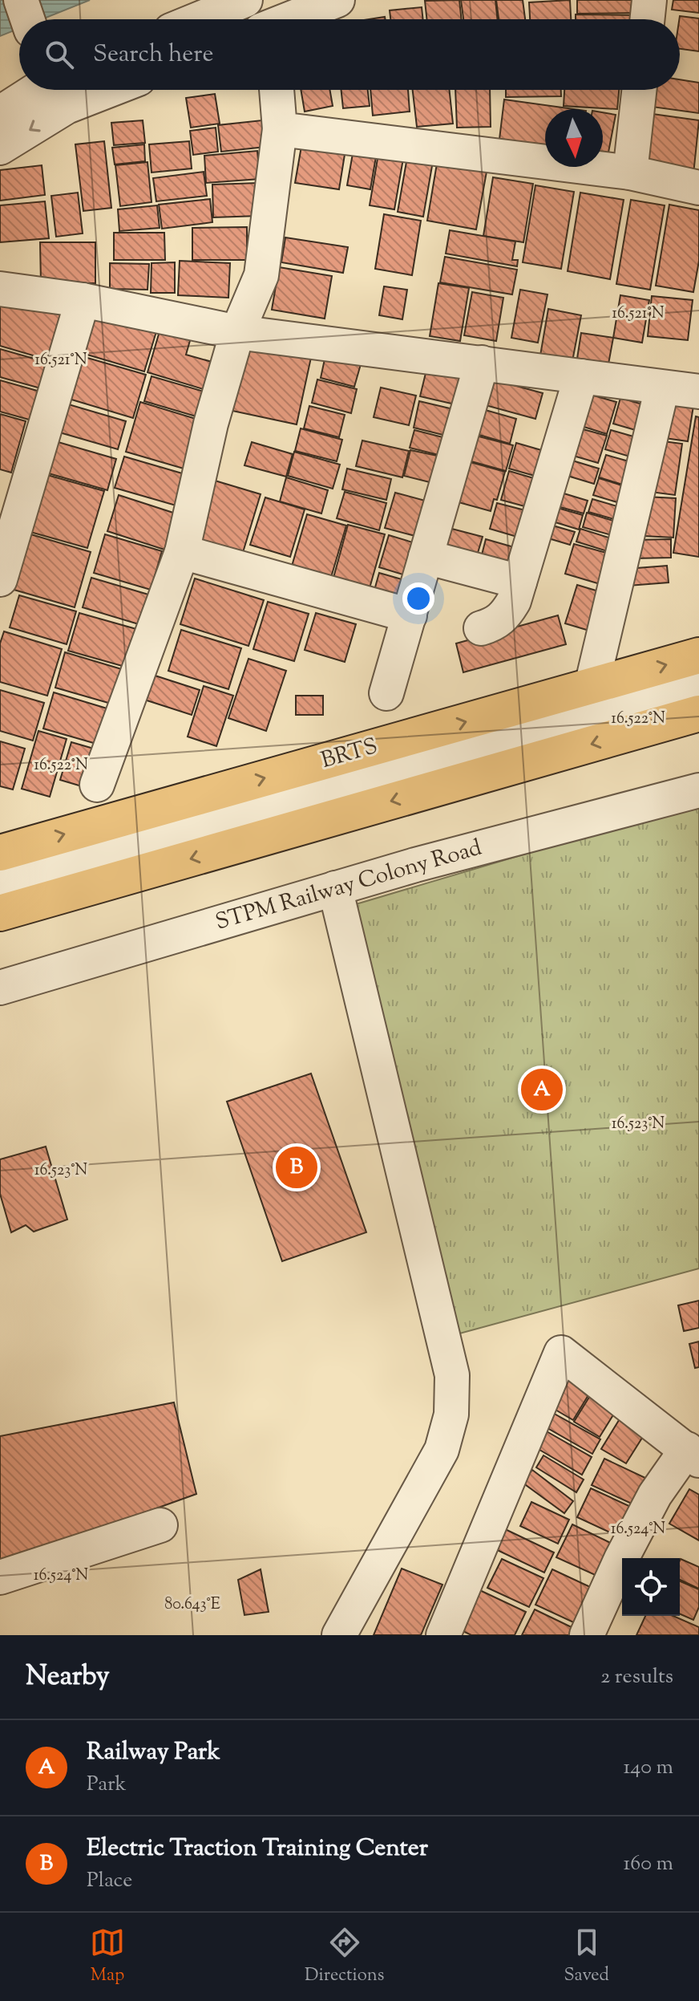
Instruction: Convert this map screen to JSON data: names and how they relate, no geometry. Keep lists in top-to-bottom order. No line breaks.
{"streets":{"main road":["BRTS"],"street":["STPM Railway Colony Road"]},"north":"bottom","page":{"search":"Search here","pins":["A","B"],"heading":["Nearby","2 results"],"list":[{"mark":"A","name":"Railway Park","note":"Park","value":"140 m"},{"mark":"B","name":"Electric Traction Training Center","note":"Place","value":"160 m"}],"nav":["Map","Directions","Saved"]},"coordinates":["16.521°N","16.522°N","16.523°N","16.524°N","80.643°E"]}
